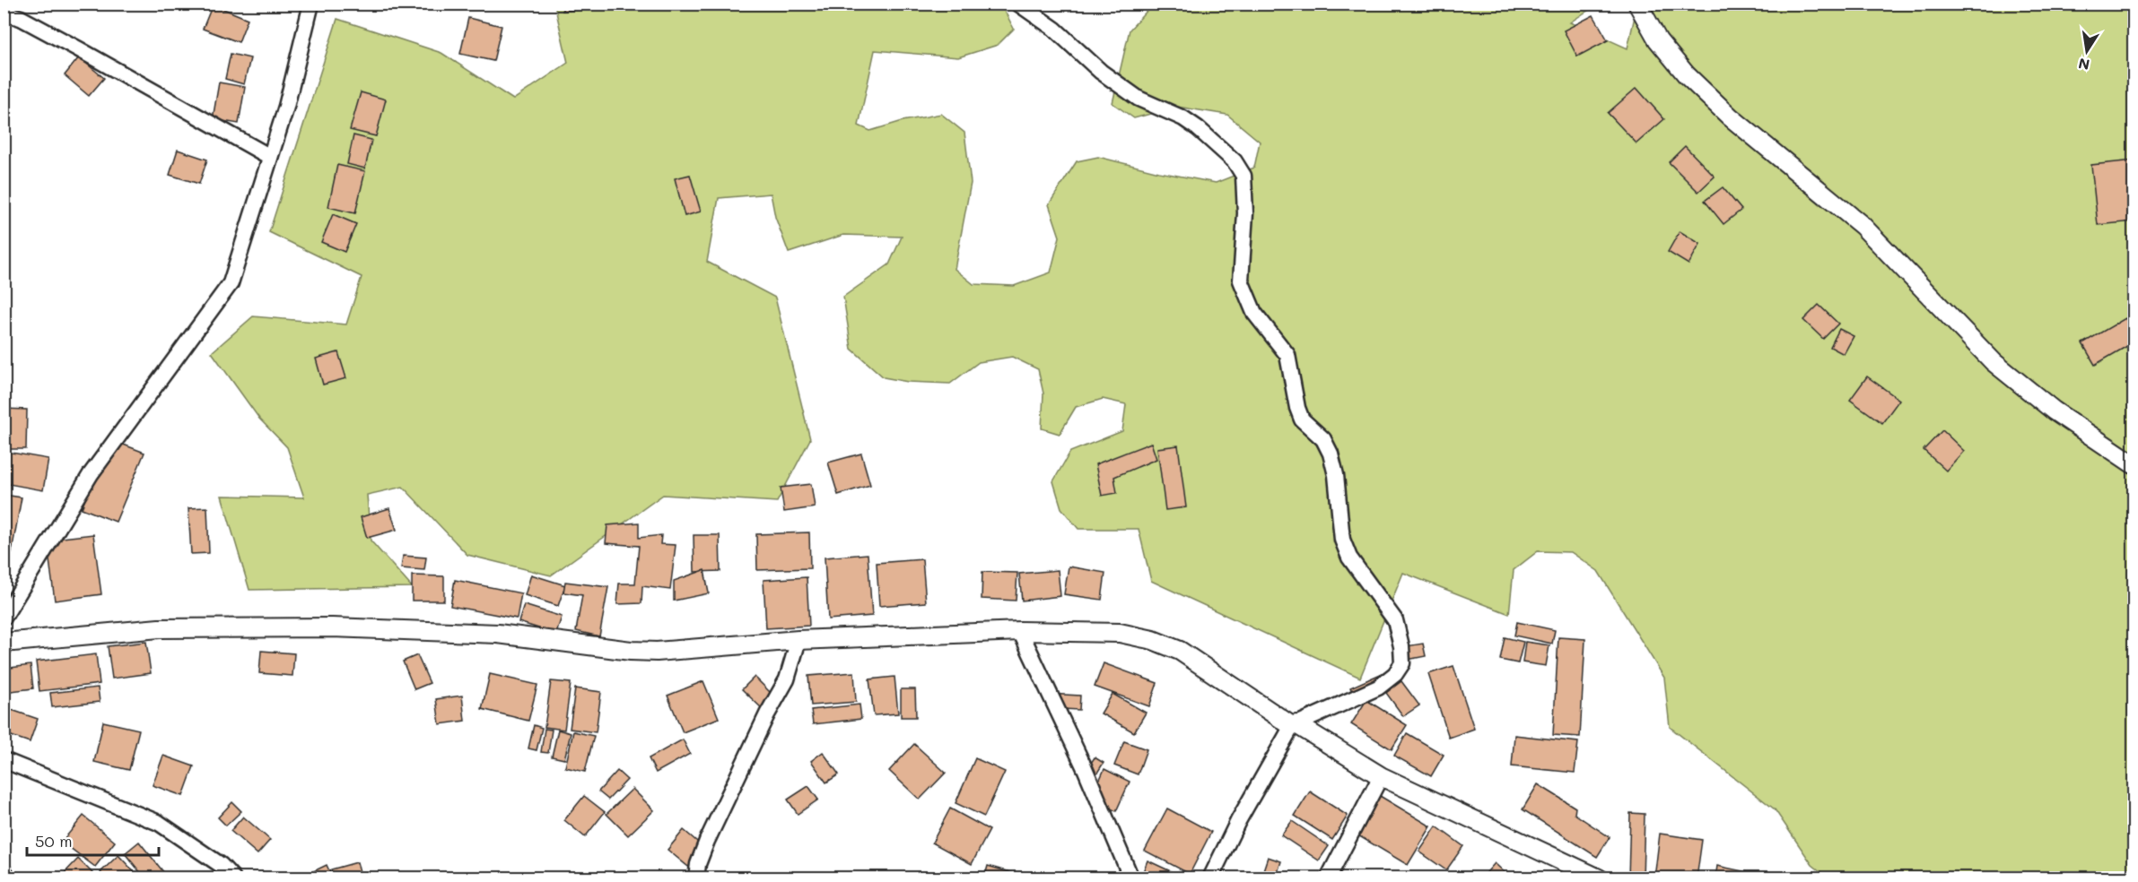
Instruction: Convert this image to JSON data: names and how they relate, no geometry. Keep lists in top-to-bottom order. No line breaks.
{"scale_bar":"50 m","north":"bottom"}
